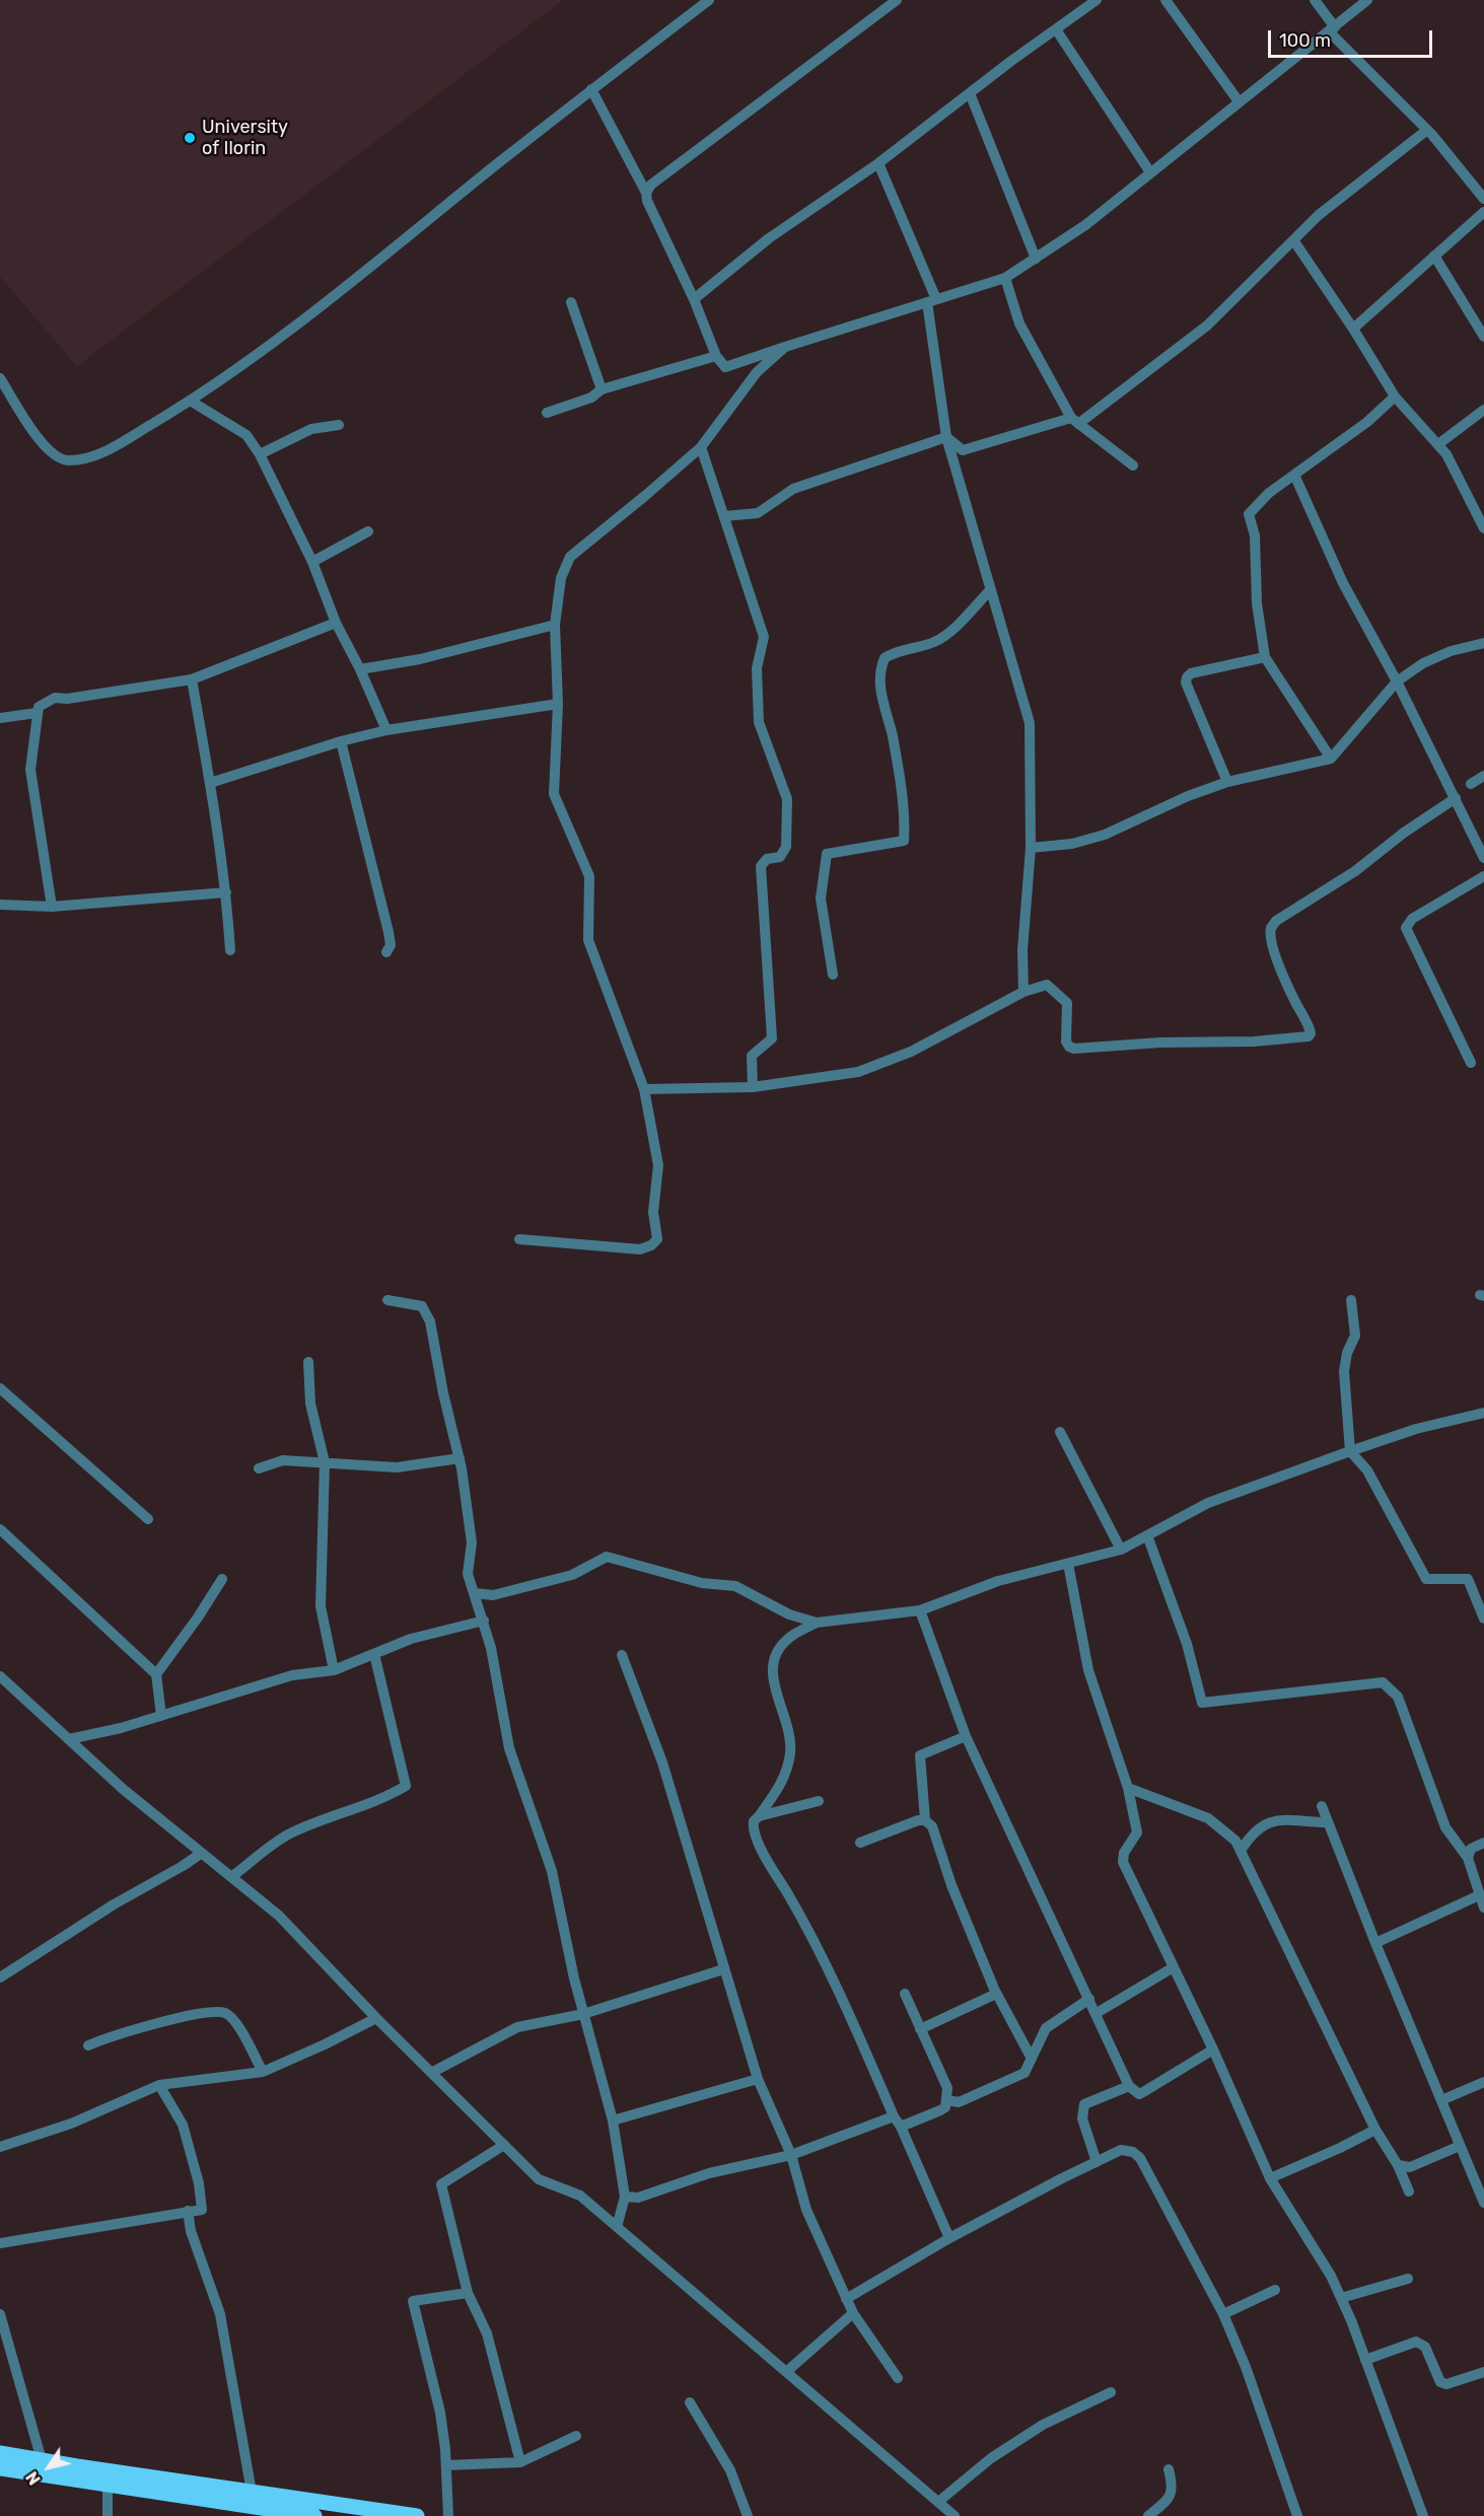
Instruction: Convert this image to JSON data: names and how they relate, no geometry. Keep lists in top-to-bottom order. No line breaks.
{"places":["University of Ilorin"],"scale_bar":"100 m","north":"bottom left"}
